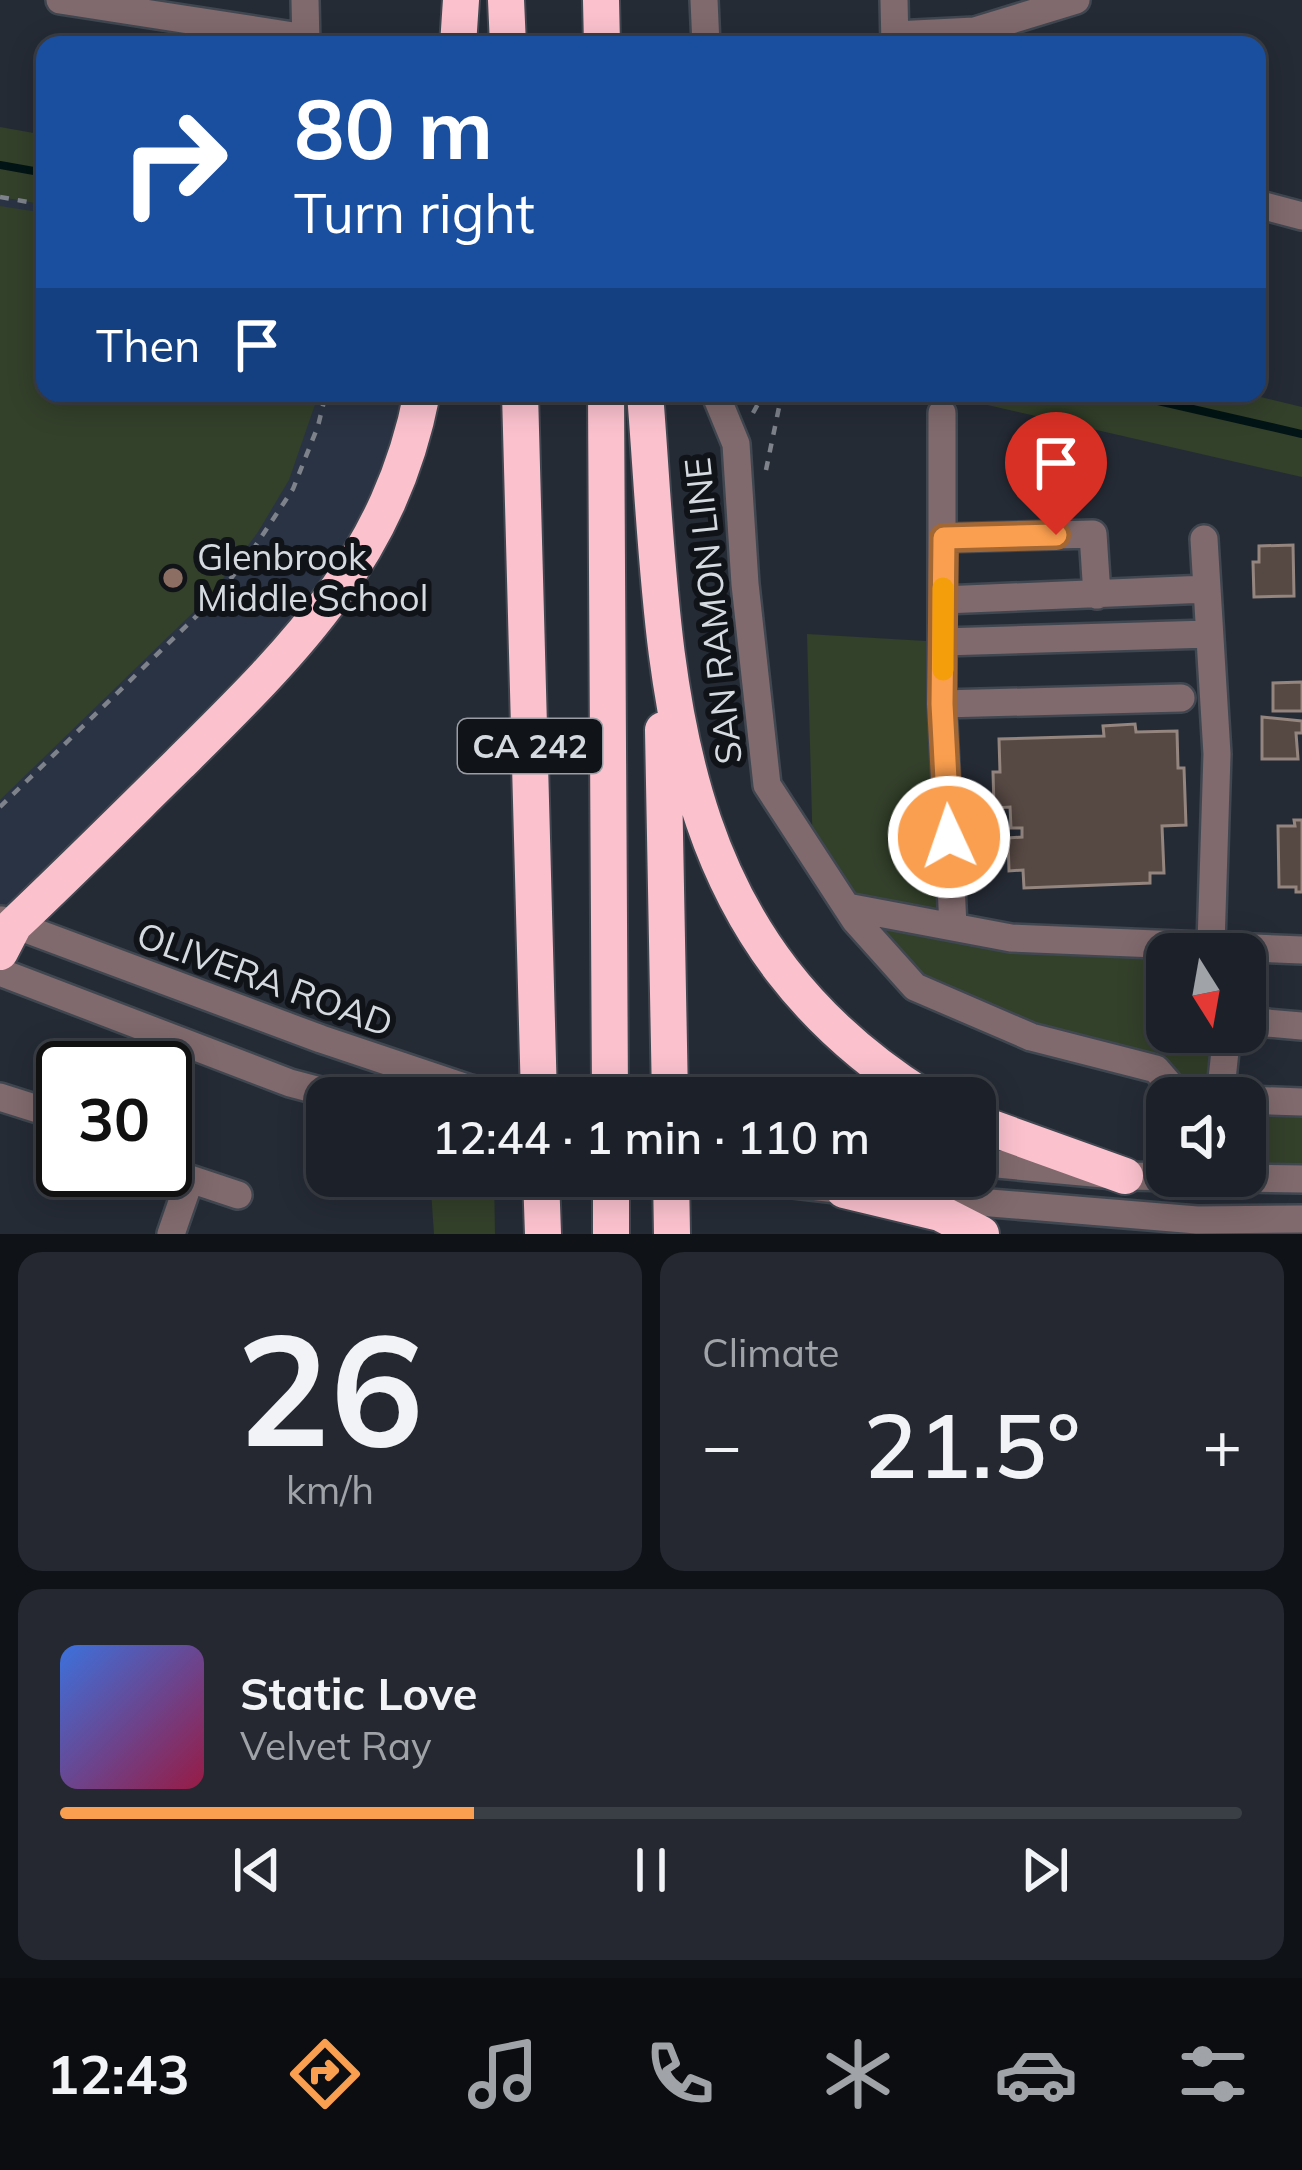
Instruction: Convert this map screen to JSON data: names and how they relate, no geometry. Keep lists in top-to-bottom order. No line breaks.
{"streets":{"highway":["CA 242"],"street":["SAN RAMON LINE","OLIVERA ROAD"]},"places":["Glenbrook Middle School"],"north":"bottom","page":{"turn":["80 m","Turn right"],"then":"Then","limit":"30","trip":"12:44 · 1 min · 110 m","tile":[["26","km/h"],"Climate"],"heat":["−","21.5°","+"],"song":["Static Love","Velvet Ray"],"tabs":"12:43"}}
